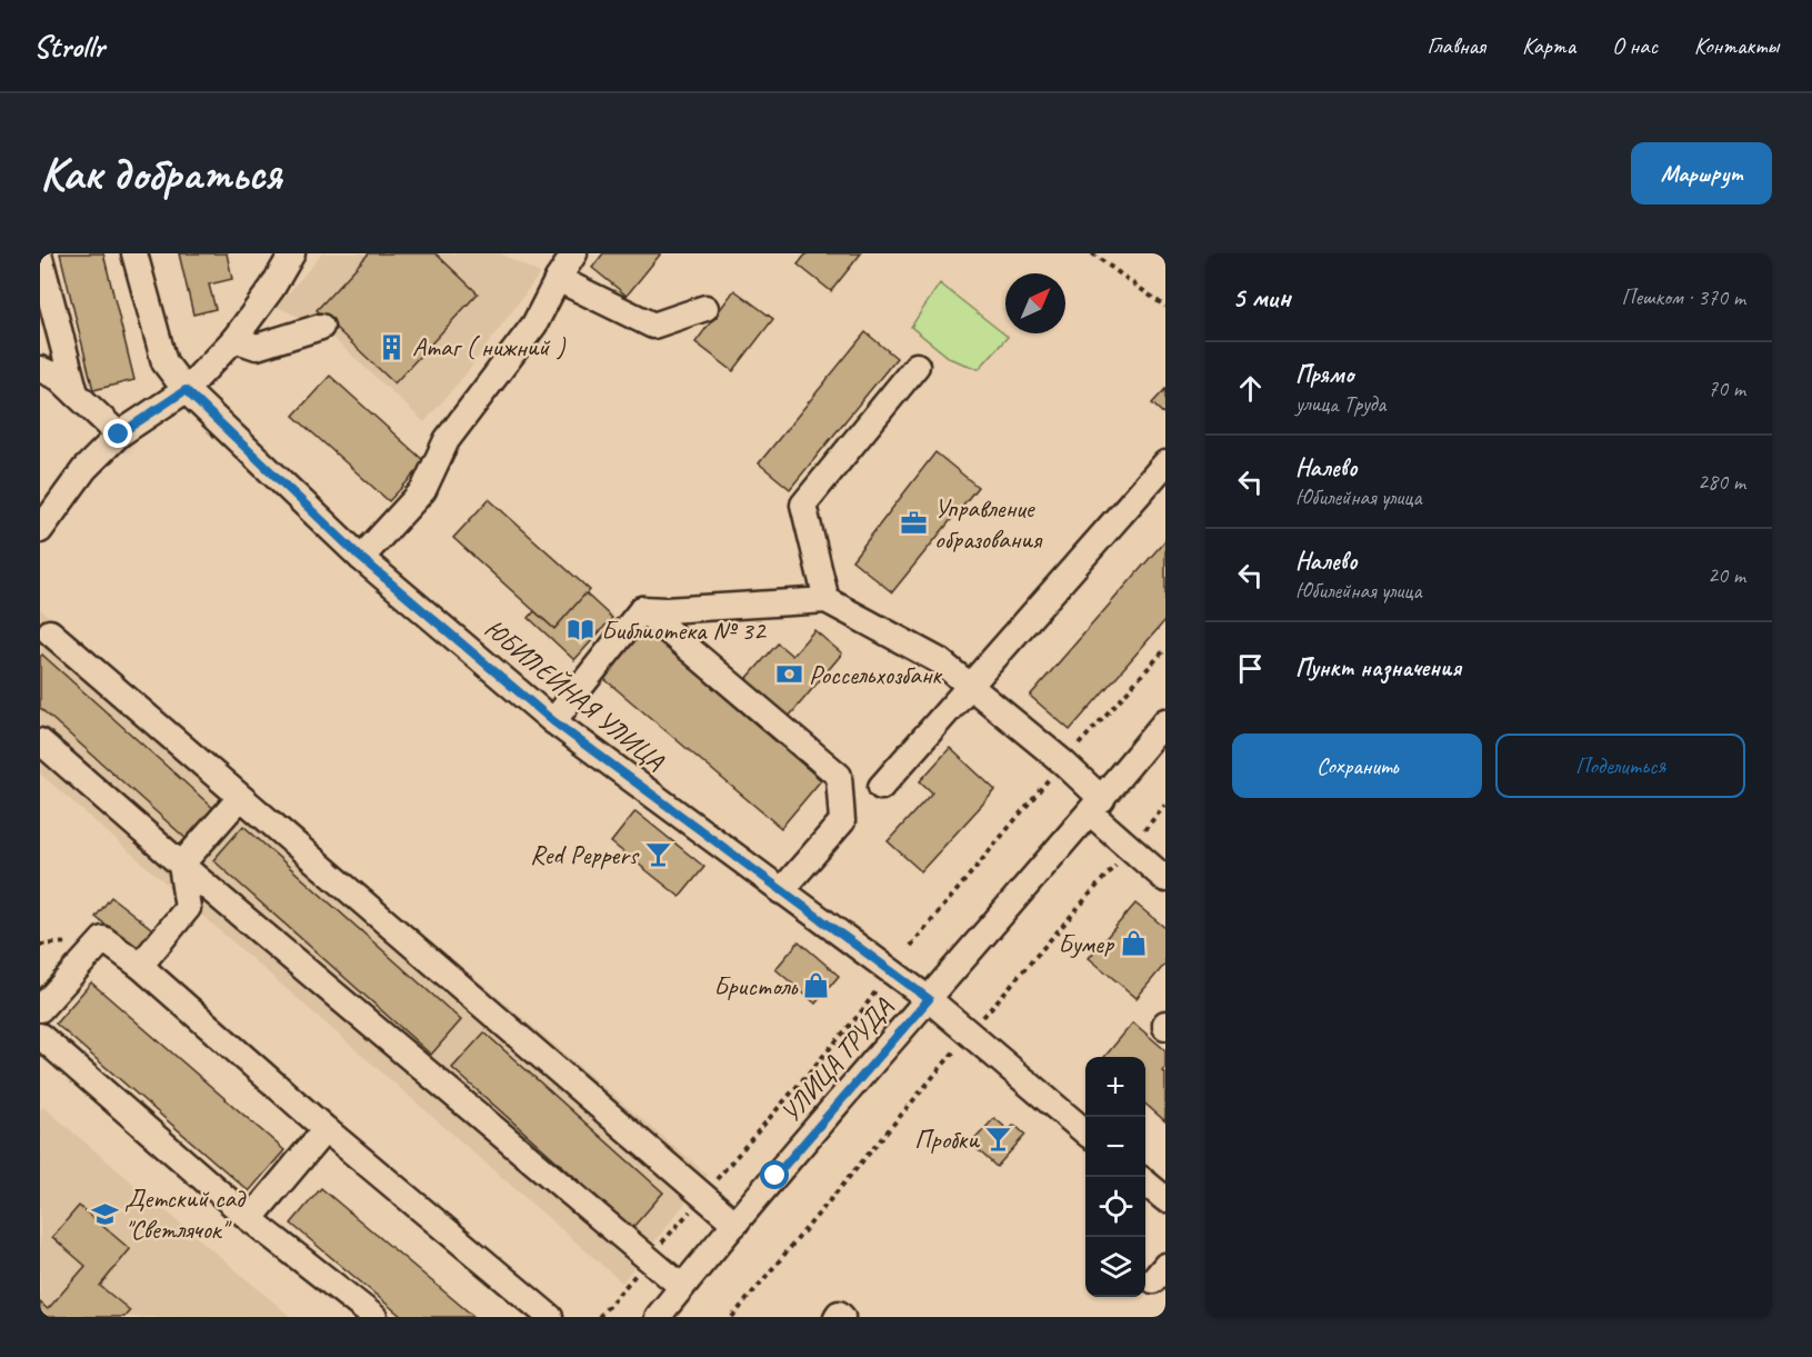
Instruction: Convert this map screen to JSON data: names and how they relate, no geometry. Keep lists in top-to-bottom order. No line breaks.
{"streets":{"street":["ЮБИЛЕЙНАЯ УЛИЦА","УЛИЦА ТРУДА"]},"crossings":[["ЮБИЛЕЙНАЯ УЛИЦА","УЛИЦА ТРУДА"]],"places":{"building":["Атаг ( нижний )"],"office":["Управление образования"],"library":["Библиотека № 32"],"bank":["Россельхозбанк"],"bar":["Red Peppers","Пробки"],"shop":["Бумер","Бристоль"],"school or university":["Детский сад \"Светлячок\""]},"north":"top right","page":{"header":"Strollr","nav":["Главная","Карта","О нас","Контакты"],"buttons":["Маршрут",["Сохранить","Поделиться"]],"title":"Как добраться","heading":["5 мин","Пешком · 370 m"],"list":[["Прямо","улица Труда","70 m"],["Налево","Юбилейная улица","280 m"],["Налево","Юбилейная улица","20 m"],"Пункт назначения"],"map_buttons":["+","−"]}}
